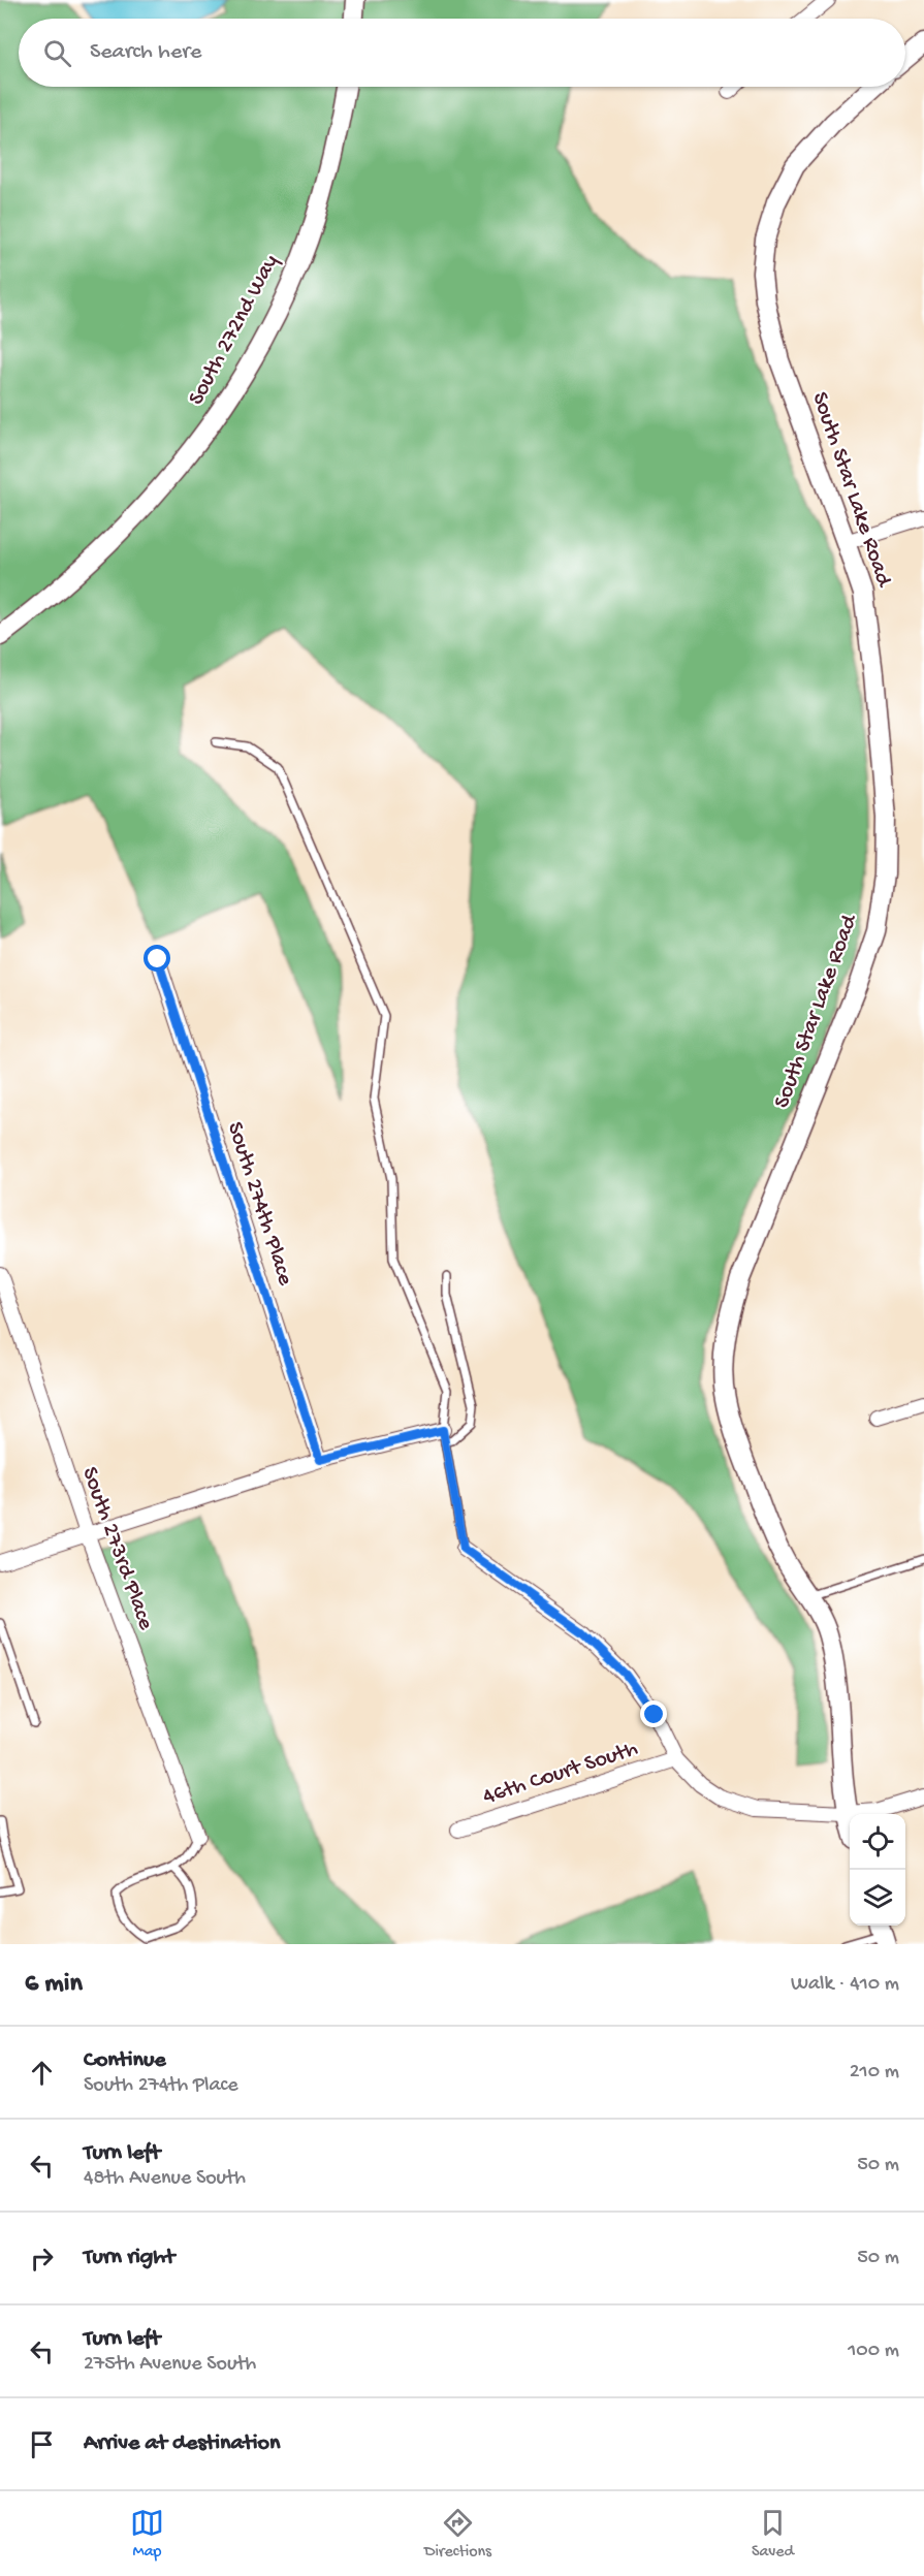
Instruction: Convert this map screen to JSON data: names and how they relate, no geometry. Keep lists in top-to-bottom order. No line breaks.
{"streets":{"street":["South 272nd Way","South Star Lake Road","South 274th Place","South 273rd Place","46th Court South"]},"page":{"search":"Search here","heading":["6 min","Walk · 410 m"],"list":[["Continue","South 274th Place","210 m"],["Turn left","48th Avenue South","50 m"],["Turn right","50 m"],["Turn left","275th Avenue South","100 m"],"Arrive at destination"],"nav":["Map","Directions","Saved"]}}
